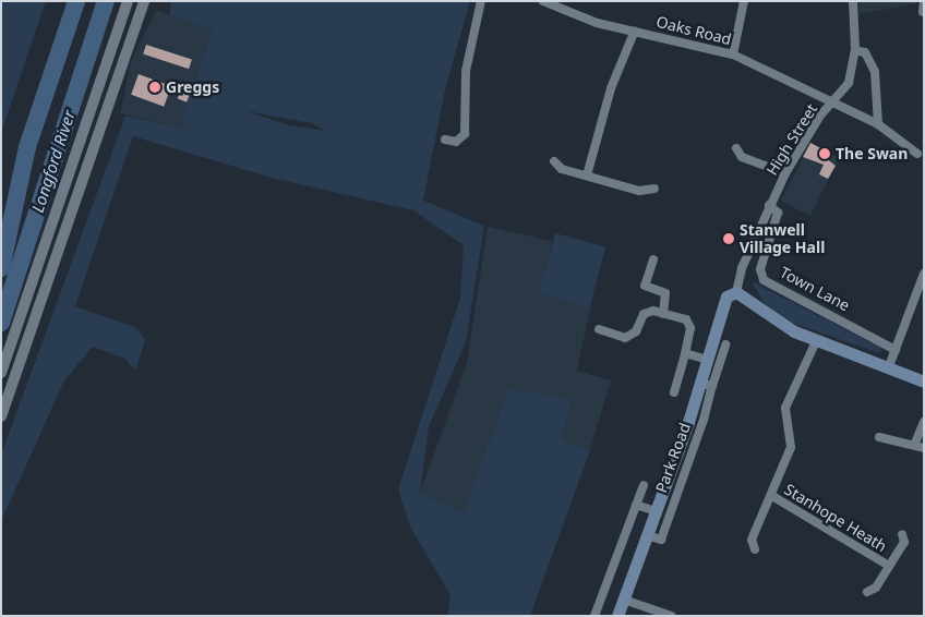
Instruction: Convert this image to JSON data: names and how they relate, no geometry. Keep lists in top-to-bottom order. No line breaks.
{"streets":{"main road":["Park Road"],"street":["Oaks Road","High Street","Town Lane","Stanhope Heath"]},"crossings":[["Oaks Road","High Street"],["High Street","Town Lane"],["High Street","Park Road"]],"water":["Longford River"],"places":["Greggs","The Swan","Stanwell Village Hall"]}
